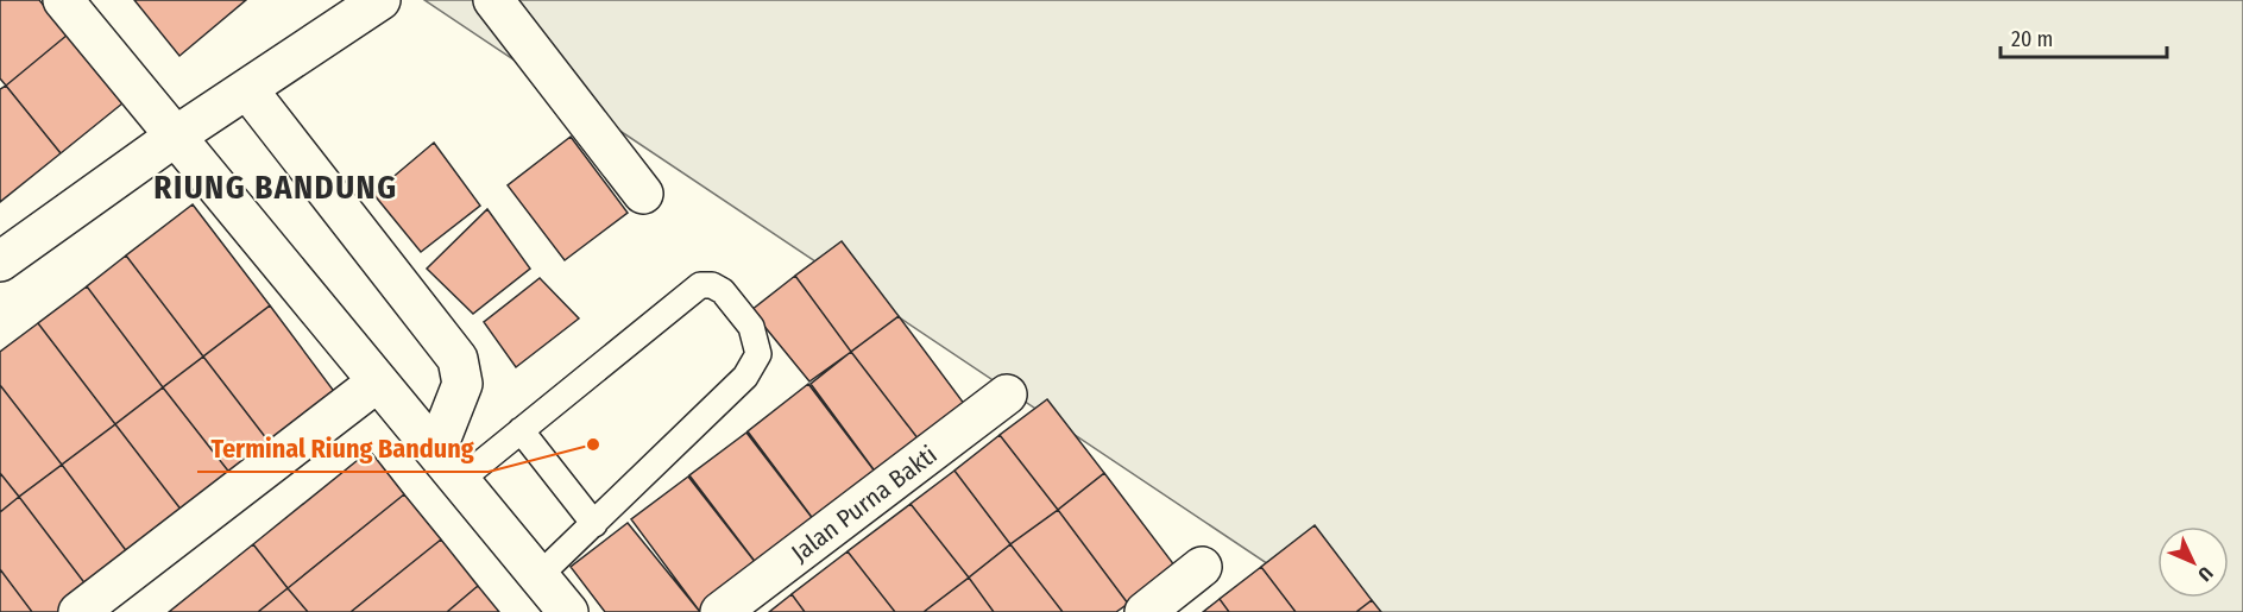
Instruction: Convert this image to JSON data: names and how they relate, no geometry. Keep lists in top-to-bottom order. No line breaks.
{"streets":{"street":["Jalan Purna Bakti"]},"districts":["RIUNG BANDUNG"],"places":["Terminal Riung Bandung"],"scale_bar":"20 m","north":"bottom right"}
